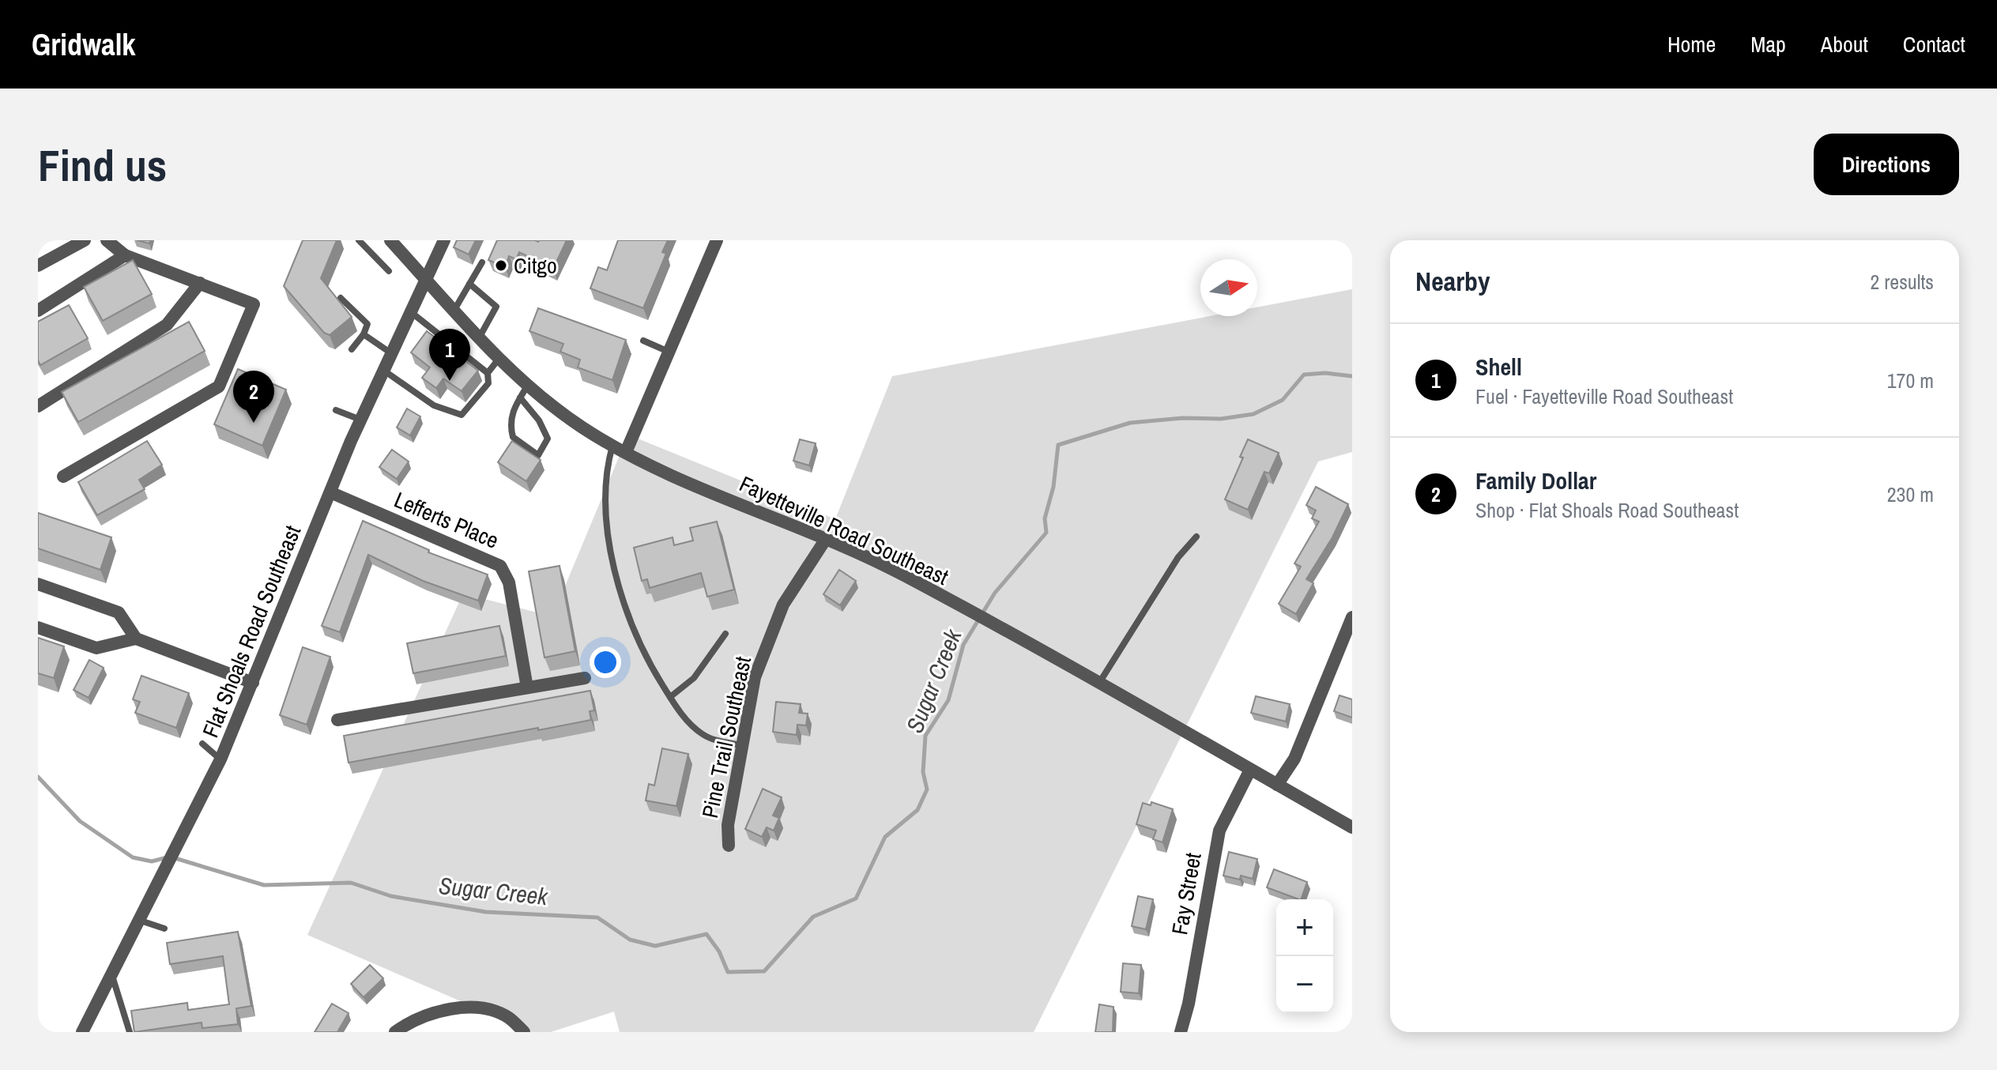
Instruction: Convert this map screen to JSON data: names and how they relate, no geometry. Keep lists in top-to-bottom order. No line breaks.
{"streets":{"street":["Lefferts Place","Fayetteville Road Southeast","Flat Shoals Road Southeast","Pine Trail Southeast","Fay Street"]},"crossings":[["Lefferts Place","Flat Shoals Road Southeast"],["Fayetteville Road Southeast","Flat Shoals Road Southeast"],["Fayetteville Road Southeast","Pine Trail Southeast"],["Fayetteville Road Southeast","Fay Street"]],"water":["Sugar Creek"],"places":["Citgo"],"north":"right","page":{"header":"Gridwalk","nav":["Home","Map","About","Contact"],"buttons":"Directions","title":"Find us","heading":["Nearby","2 results"],"list":[{"mark":"1","name":"Shell","note":"Fuel · Fayetteville Road Southeast","value":"170 m"},{"mark":"2","name":"Family Dollar","note":"Shop · Flat Shoals Road Southeast","value":"230 m"}],"pins":["1","2"],"map_buttons":["+","−"]}}
